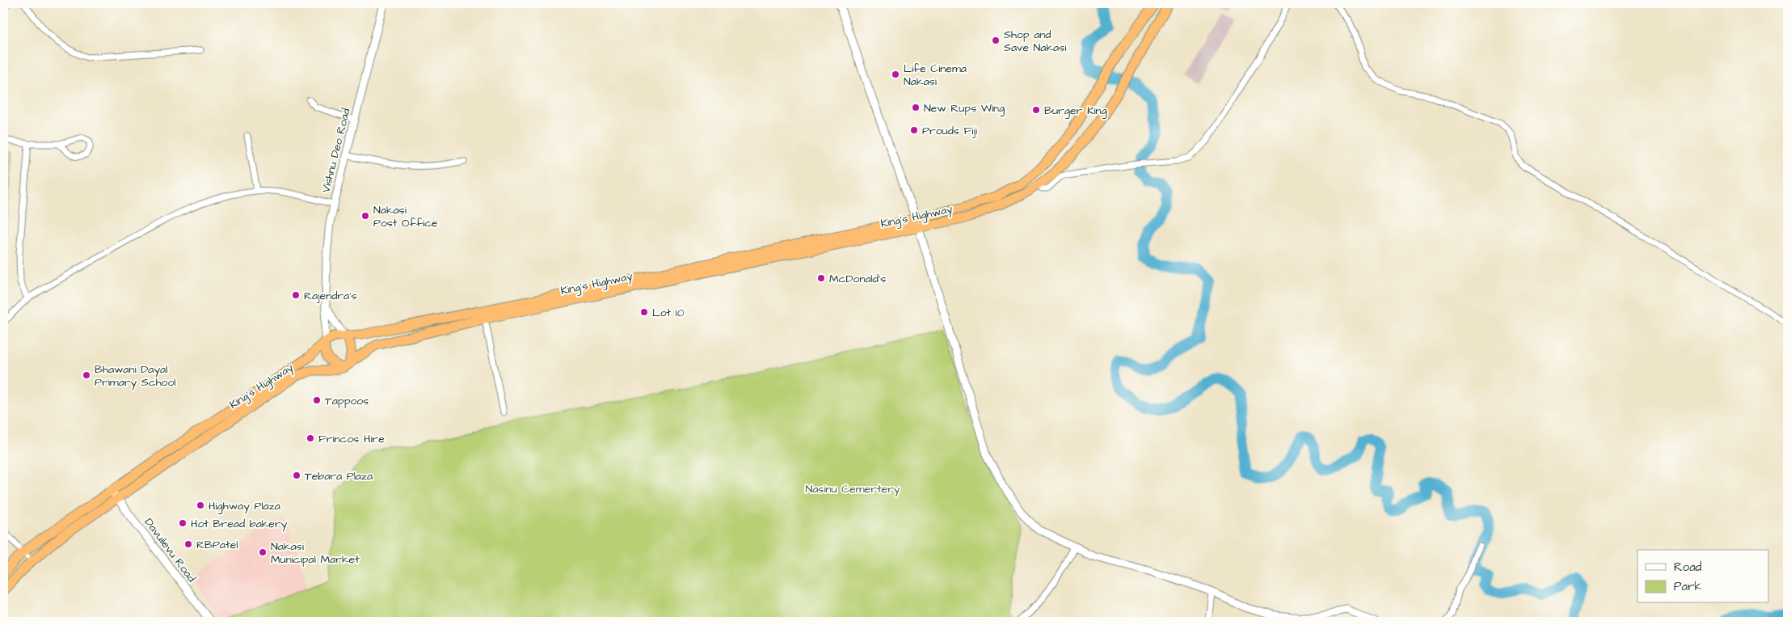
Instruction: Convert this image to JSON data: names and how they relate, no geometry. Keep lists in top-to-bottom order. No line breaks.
{"streets":{"highway":["King's Highway"],"street":["Vishnu Deo Road","Davuilevu Road"]},"crossings":[["Vishnu Deo Road","King's Highway"],["King's Highway","Davuilevu Road"]],"parks":["Nasinu Cemertery"],"places":["Shop and Save Nakasi","Life Cinema Nakasi","New Rups Wing","Burger King","Prouds Fiji","Nakasi Post Office","McDonald's","Rajendra's","Lot 10","Bhawani Dayal Primary School","Tappoos","Frincos Hire","Tebara Plaza","Highway Plaza","Hot Bread bakery","RBPatel","Nakasi Municipal Market"],"legend":["Road","Park"]}
